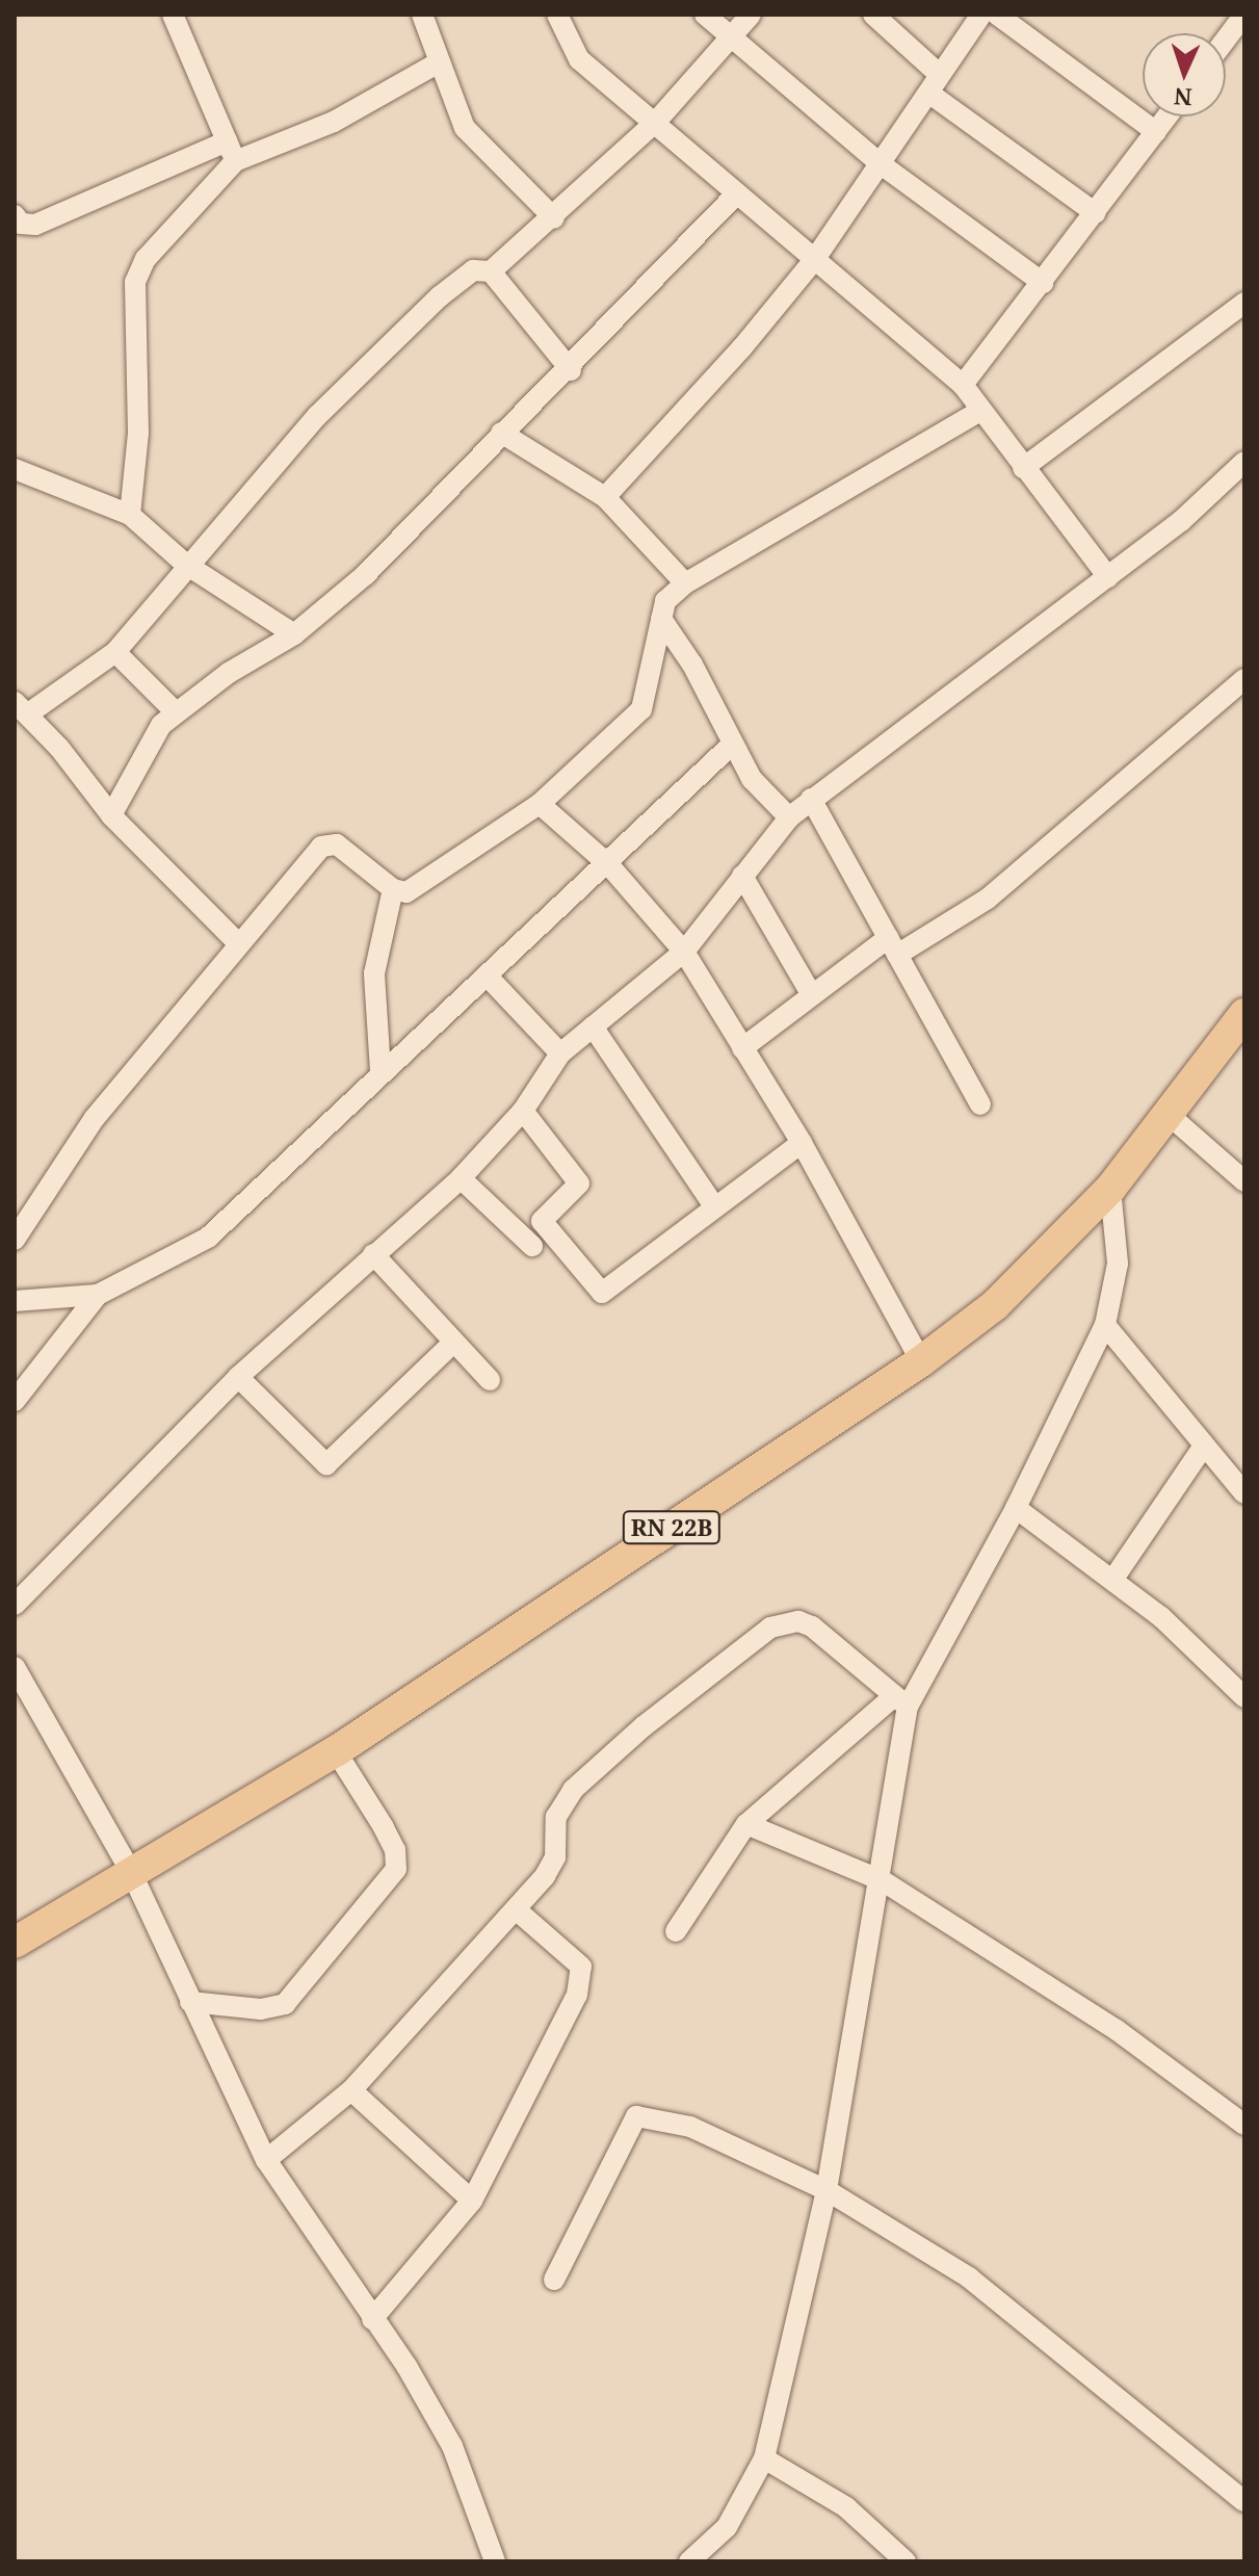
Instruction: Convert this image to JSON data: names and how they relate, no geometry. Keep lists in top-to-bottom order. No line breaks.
{"streets":{"main road":["RN 22B"]},"north":"bottom"}
